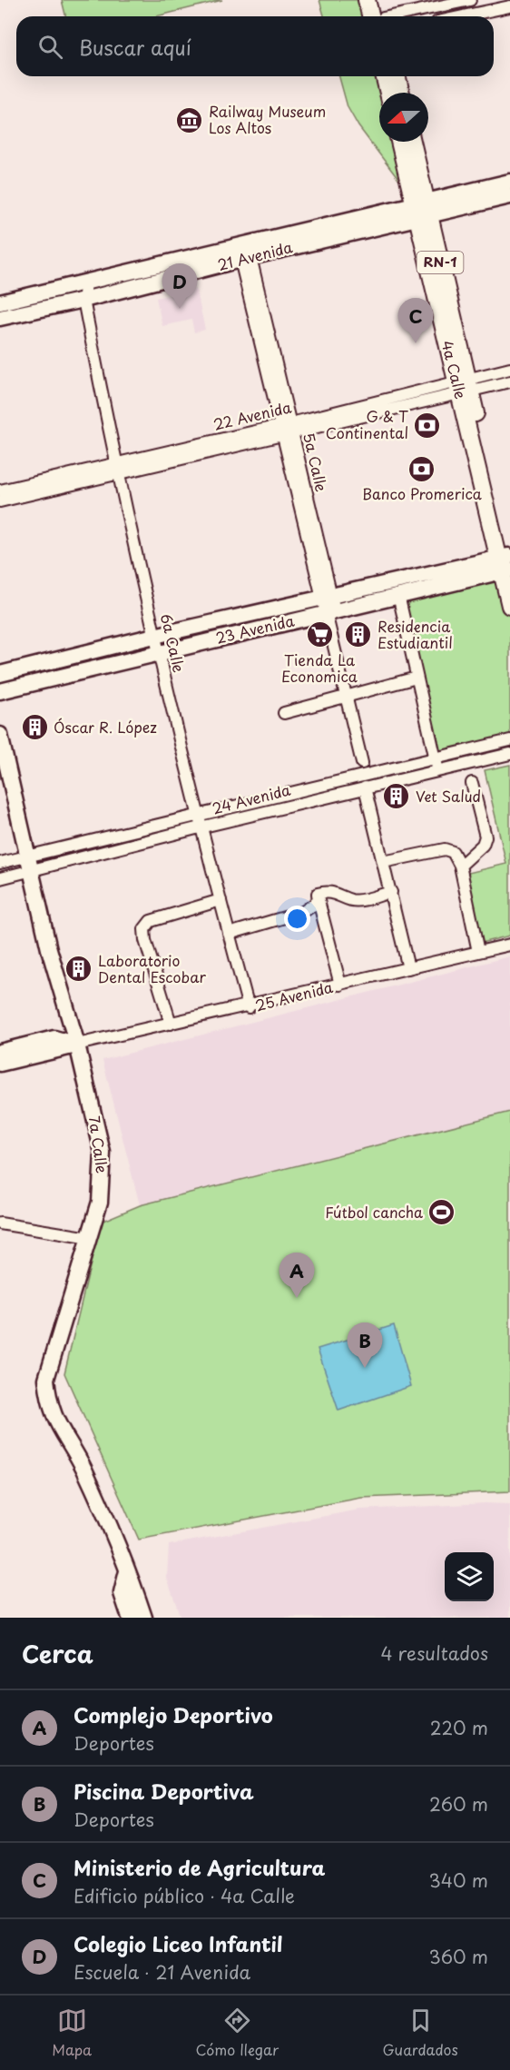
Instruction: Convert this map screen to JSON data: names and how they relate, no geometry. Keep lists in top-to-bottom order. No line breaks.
{"streets":{"main road":["RN-1","4a Calle"],"street":["21 Avenida","22 Avenida","5a Calle","23 Avenida","6a Calle","24 Avenida","25 Avenida","7a Calle"]},"crossings":[["21 Avenida","4a Calle"],["21 Avenida","5a Calle"],["21 Avenida","6a Calle"],["4a Calle","22 Avenida"],["4a Calle","23 Avenida"],["22 Avenida","5a Calle"],["22 Avenida","6a Calle"],["5a Calle","23 Avenida"],["23 Avenida","6a Calle"],["6a Calle","24 Avenida"],["6a Calle","25 Avenida"],["24 Avenida","7a Calle"],["25 Avenida","7a Calle"]],"places":{"museum":["Railway Museum Los Altos"],"bank":["G & T Continental","Banco Promerica"],"supermarket":["Tienda La Economica"],"building":["Residencia Estudiantil","Óscar R. López","Vet Salud","Laboratorio Dental Escobar"],"sports":["Fútbol cancha"]},"north":"left","page":{"search":"Buscar aquí","pins":["D","C","A","B"],"heading":["Cerca","4 resultados"],"list":[{"mark":"A","name":"Complejo Deportivo","note":"Deportes","value":"220 m"},{"mark":"B","name":"Piscina Deportiva","note":"Deportes","value":"260 m"},{"mark":"C","name":"Ministerio de Agricultura","note":"Edificio público · 4a Calle","value":"340 m"},{"mark":"D","name":"Colegio Liceo Infantil","note":"Escuela · 21 Avenida","value":"360 m"}],"nav":["Mapa","Cómo llegar","Guardados"]}}
